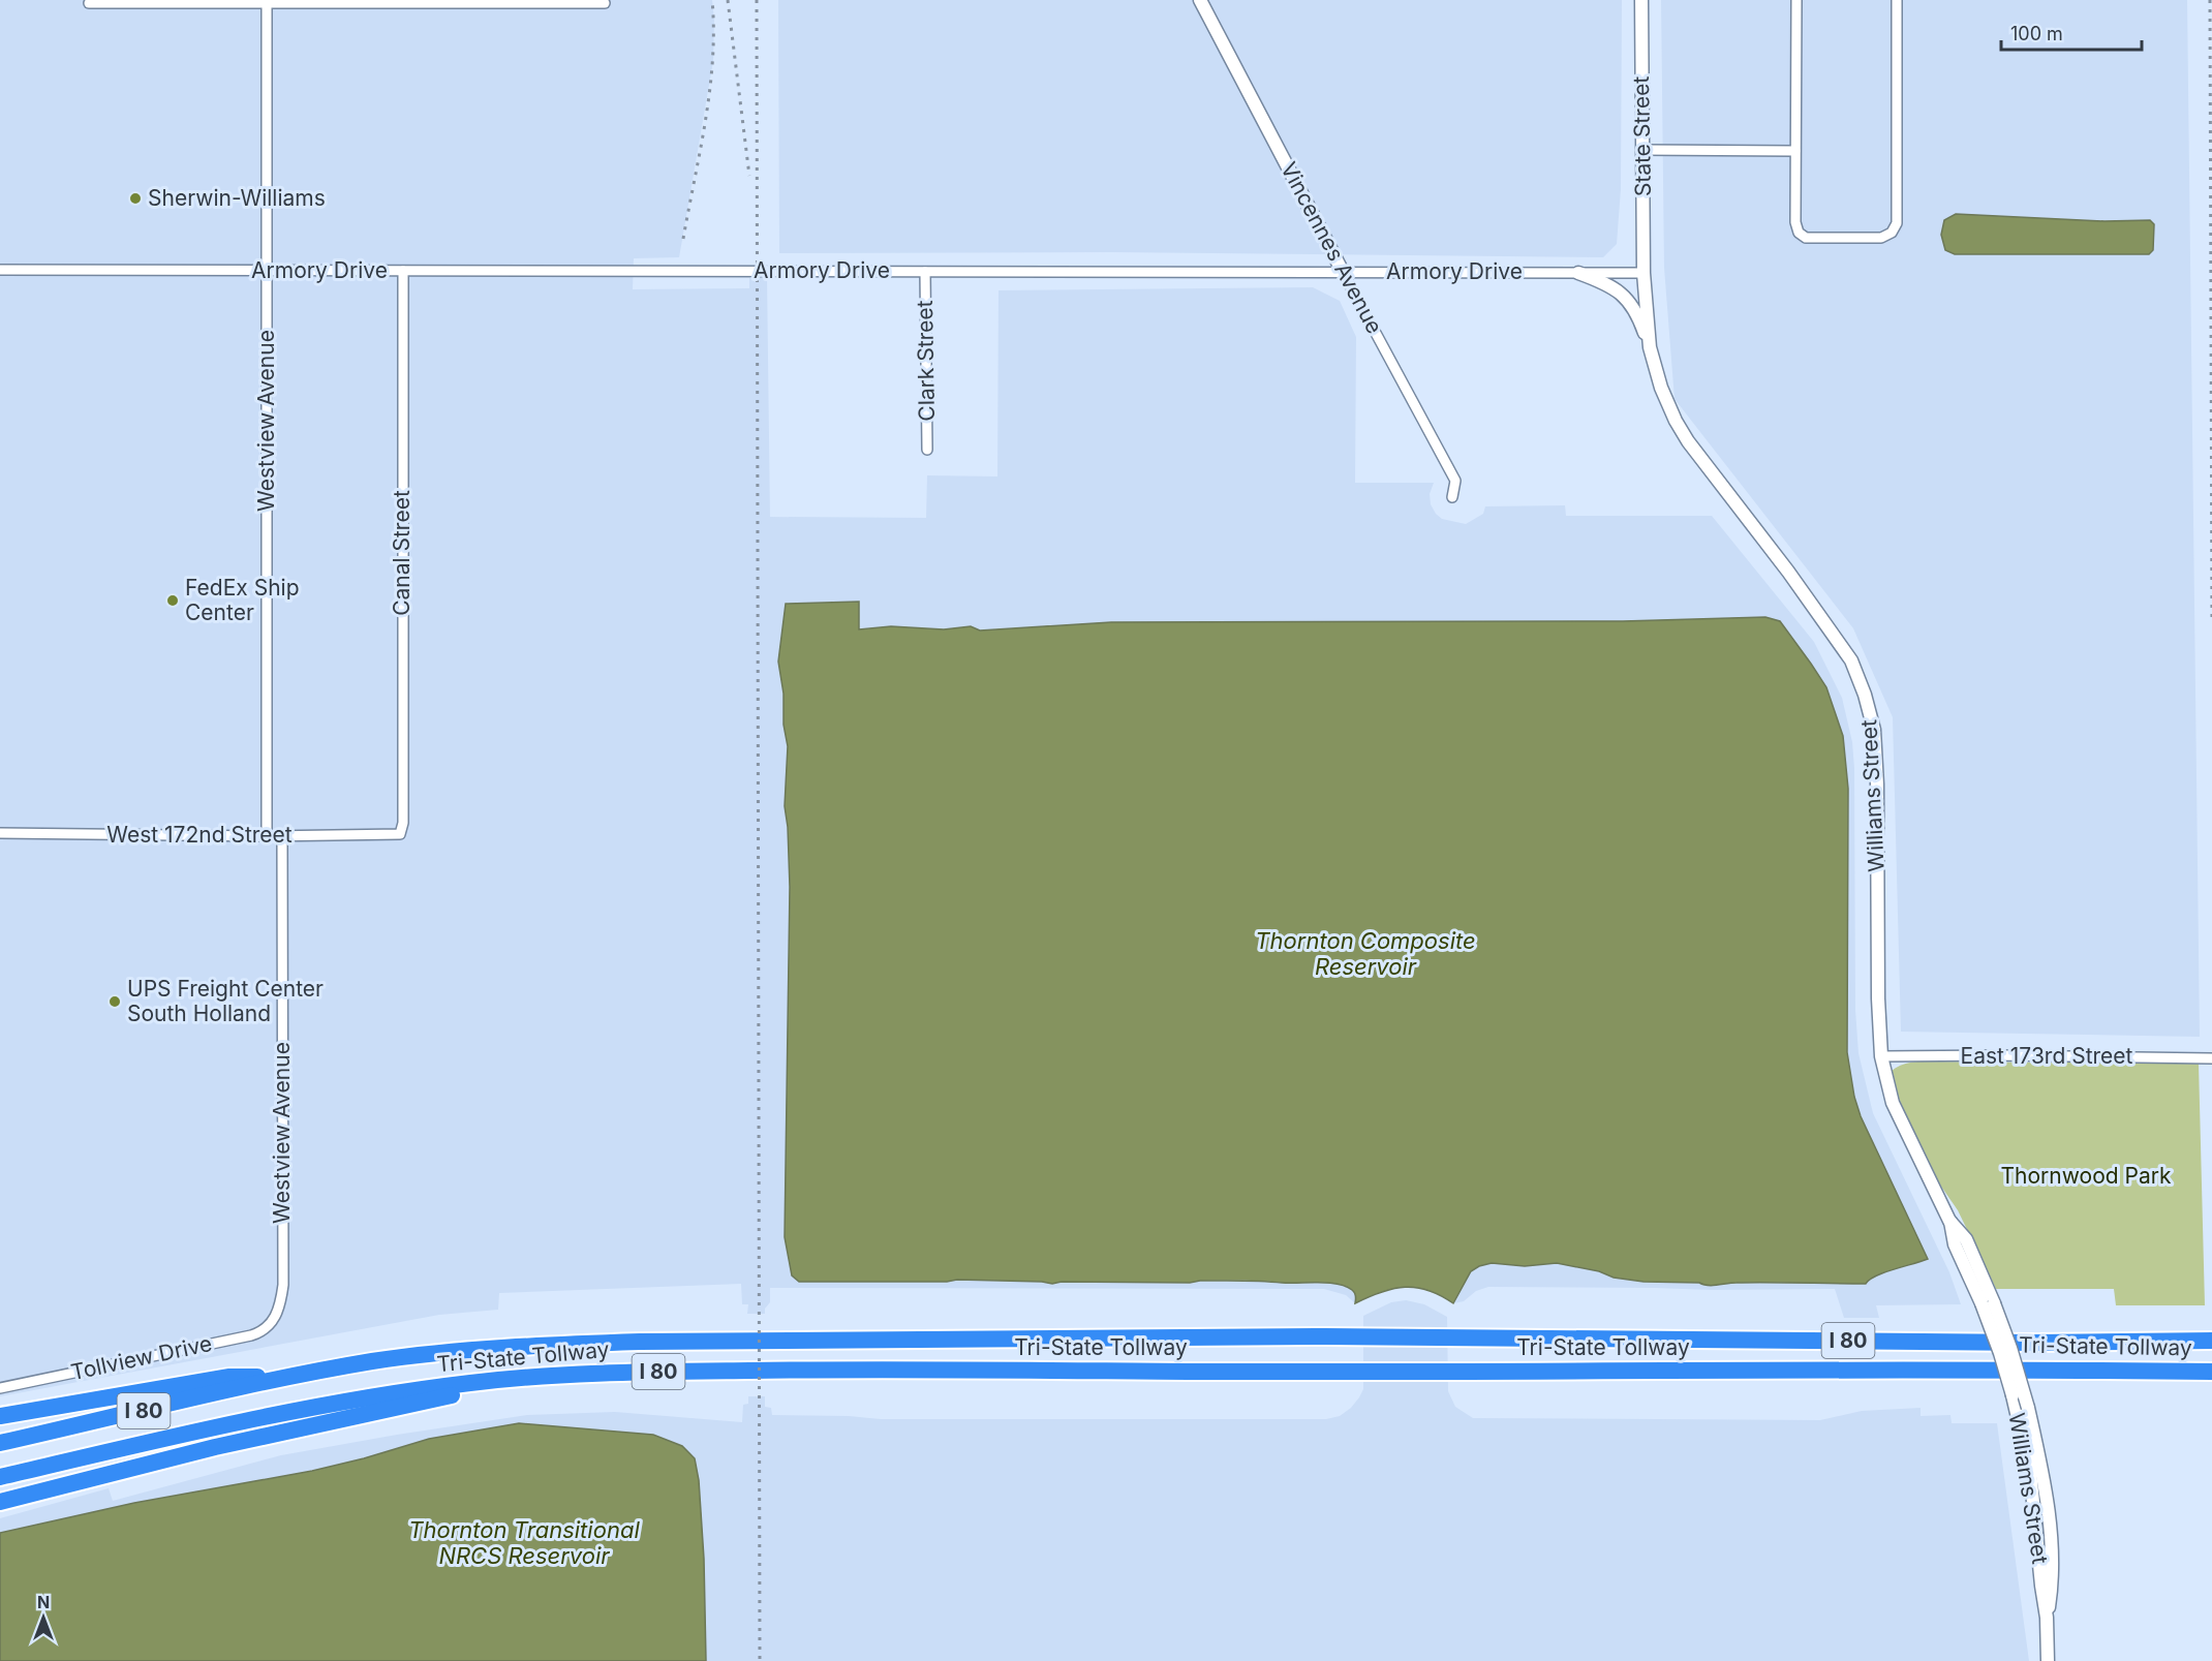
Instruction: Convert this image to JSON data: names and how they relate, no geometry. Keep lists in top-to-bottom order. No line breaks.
{"streets":{"highway":["I 80","Tri-State Tollway"],"street":["State Street","Vincennes Avenue","Armory Drive","Clark Street","Westview Avenue","Canal Street","Williams Street","West 172nd Street","East 173rd Street","Tollview Drive"]},"crossings":[["State Street","Armory Drive"],["State Street","Williams Street"],["Vincennes Avenue","Armory Drive"],["Armory Drive","Clark Street"],["Armory Drive","Westview Avenue"],["Armory Drive","Canal Street"],["Armory Drive","Williams Street"],["Westview Avenue","West 172nd Street"],["Westview Avenue","Tollview Drive"],["Canal Street","West 172nd Street"],["Williams Street","East 173rd Street"]],"water":["Thornton Composite Reservoir","Thornton Transitional NRCS Reservoir"],"parks":["Thornwood Park"],"places":["Sherwin-Williams","FedEx Ship Center","UPS Freight Center South Holland"],"scale_bar":"100 m","north":"top"}
